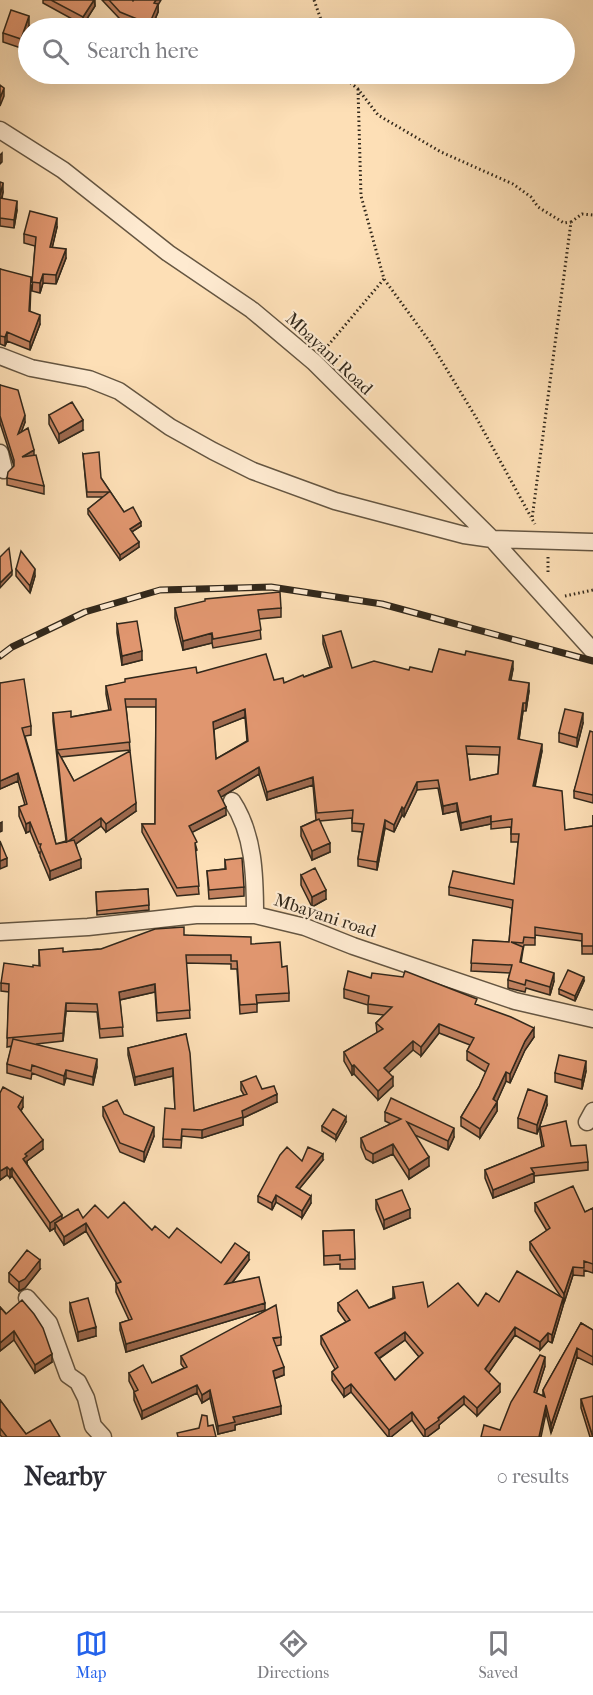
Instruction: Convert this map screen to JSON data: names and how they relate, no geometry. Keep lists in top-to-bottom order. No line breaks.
{"streets":{"street":["Mbayani Road","Mbayani road"]},"page":{"search":"Search here","heading":["Nearby","0 results"],"nav":["Map","Directions","Saved"]}}
